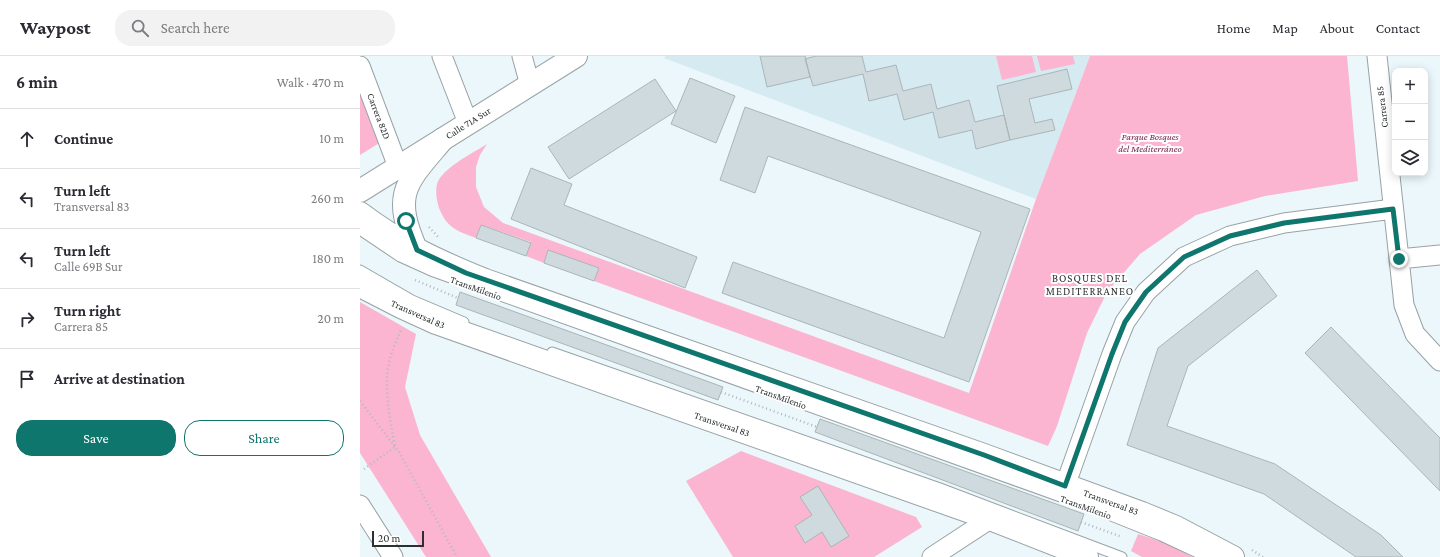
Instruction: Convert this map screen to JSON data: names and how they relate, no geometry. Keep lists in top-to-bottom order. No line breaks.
{"streets":{"main road":["Calle 71A Sur","Transversal 83"],"street":["Carrera 85","Carrera 82D"],"lane":["TransMilenio"]},"crossings":[["Carrera 82D","Calle 71A Sur"]],"districts":["BOSQUES DEL MEDITERRANEO"],"parks":["Parque Bosques del Mediterráneo"],"scale_bar":"20 m","page":{"header":"Waypost","search":"Search here","nav":["Home","Map","About","Contact"],"heading":["6 min","Walk · 470 m"],"map_buttons":["+","−"],"list":[["Continue","10 m"],["Turn left","Transversal 83","260 m"],["Turn left","Calle 69B Sur","180 m"],["Turn right","Carrera 85","20 m"],"Arrive at destination"],"buttons":["Save","Share"],"scale":"20 m"}}
